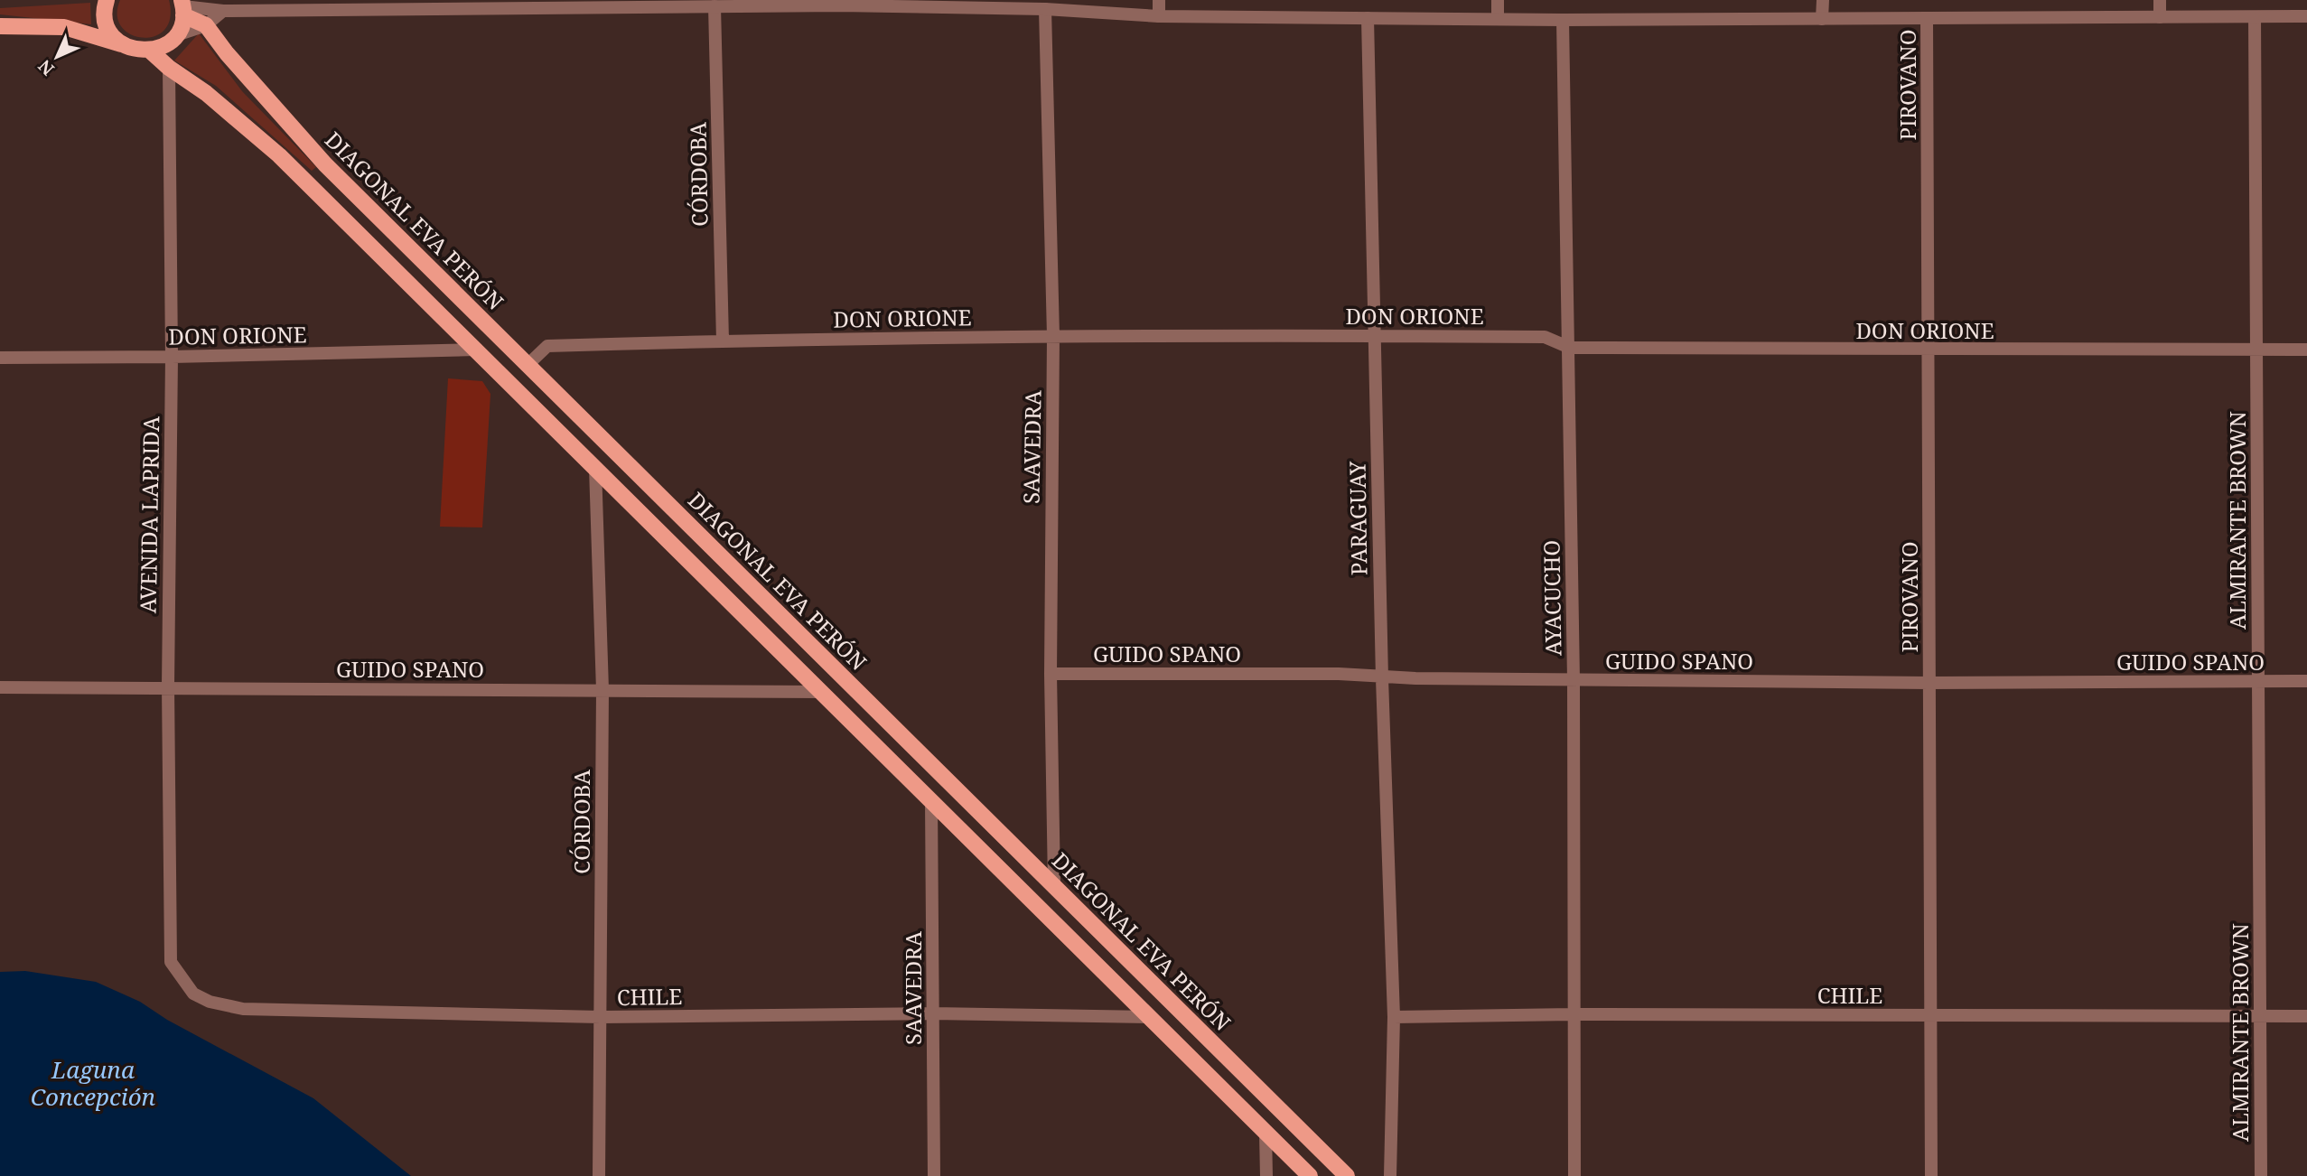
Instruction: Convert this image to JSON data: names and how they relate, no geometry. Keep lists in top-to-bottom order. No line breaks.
{"streets":{"main road":["DIAGONAL EVA PERÓN"],"street":["PIROVANO","CÓRDOBA","DON ORIONE","SAAVEDRA","AVENIDA LAPRIDA","PARAGUAY","ALMIRANTE BROWN","AYACUCHO","GUIDO SPANO","CHILE"]},"crossings":[["PIROVANO","DON ORIONE"],["PIROVANO","GUIDO SPANO"],["PIROVANO","CHILE"],["CÓRDOBA","DON ORIONE"],["CÓRDOBA","GUIDO SPANO"],["CÓRDOBA","CHILE"],["DIAGONAL EVA PERÓN","DON ORIONE"],["DIAGONAL EVA PERÓN","SAAVEDRA"],["DON ORIONE","SAAVEDRA"],["DON ORIONE","AVENIDA LAPRIDA"],["DON ORIONE","PARAGUAY"],["DON ORIONE","ALMIRANTE BROWN"],["DON ORIONE","AYACUCHO"],["SAAVEDRA","GUIDO SPANO"],["SAAVEDRA","CHILE"],["AVENIDA LAPRIDA","GUIDO SPANO"],["AVENIDA LAPRIDA","CHILE"],["PARAGUAY","GUIDO SPANO"],["PARAGUAY","CHILE"],["ALMIRANTE BROWN","GUIDO SPANO"],["ALMIRANTE BROWN","CHILE"],["AYACUCHO","GUIDO SPANO"],["AYACUCHO","CHILE"]],"water":["Laguna Concepción"],"north":"bottom left"}
